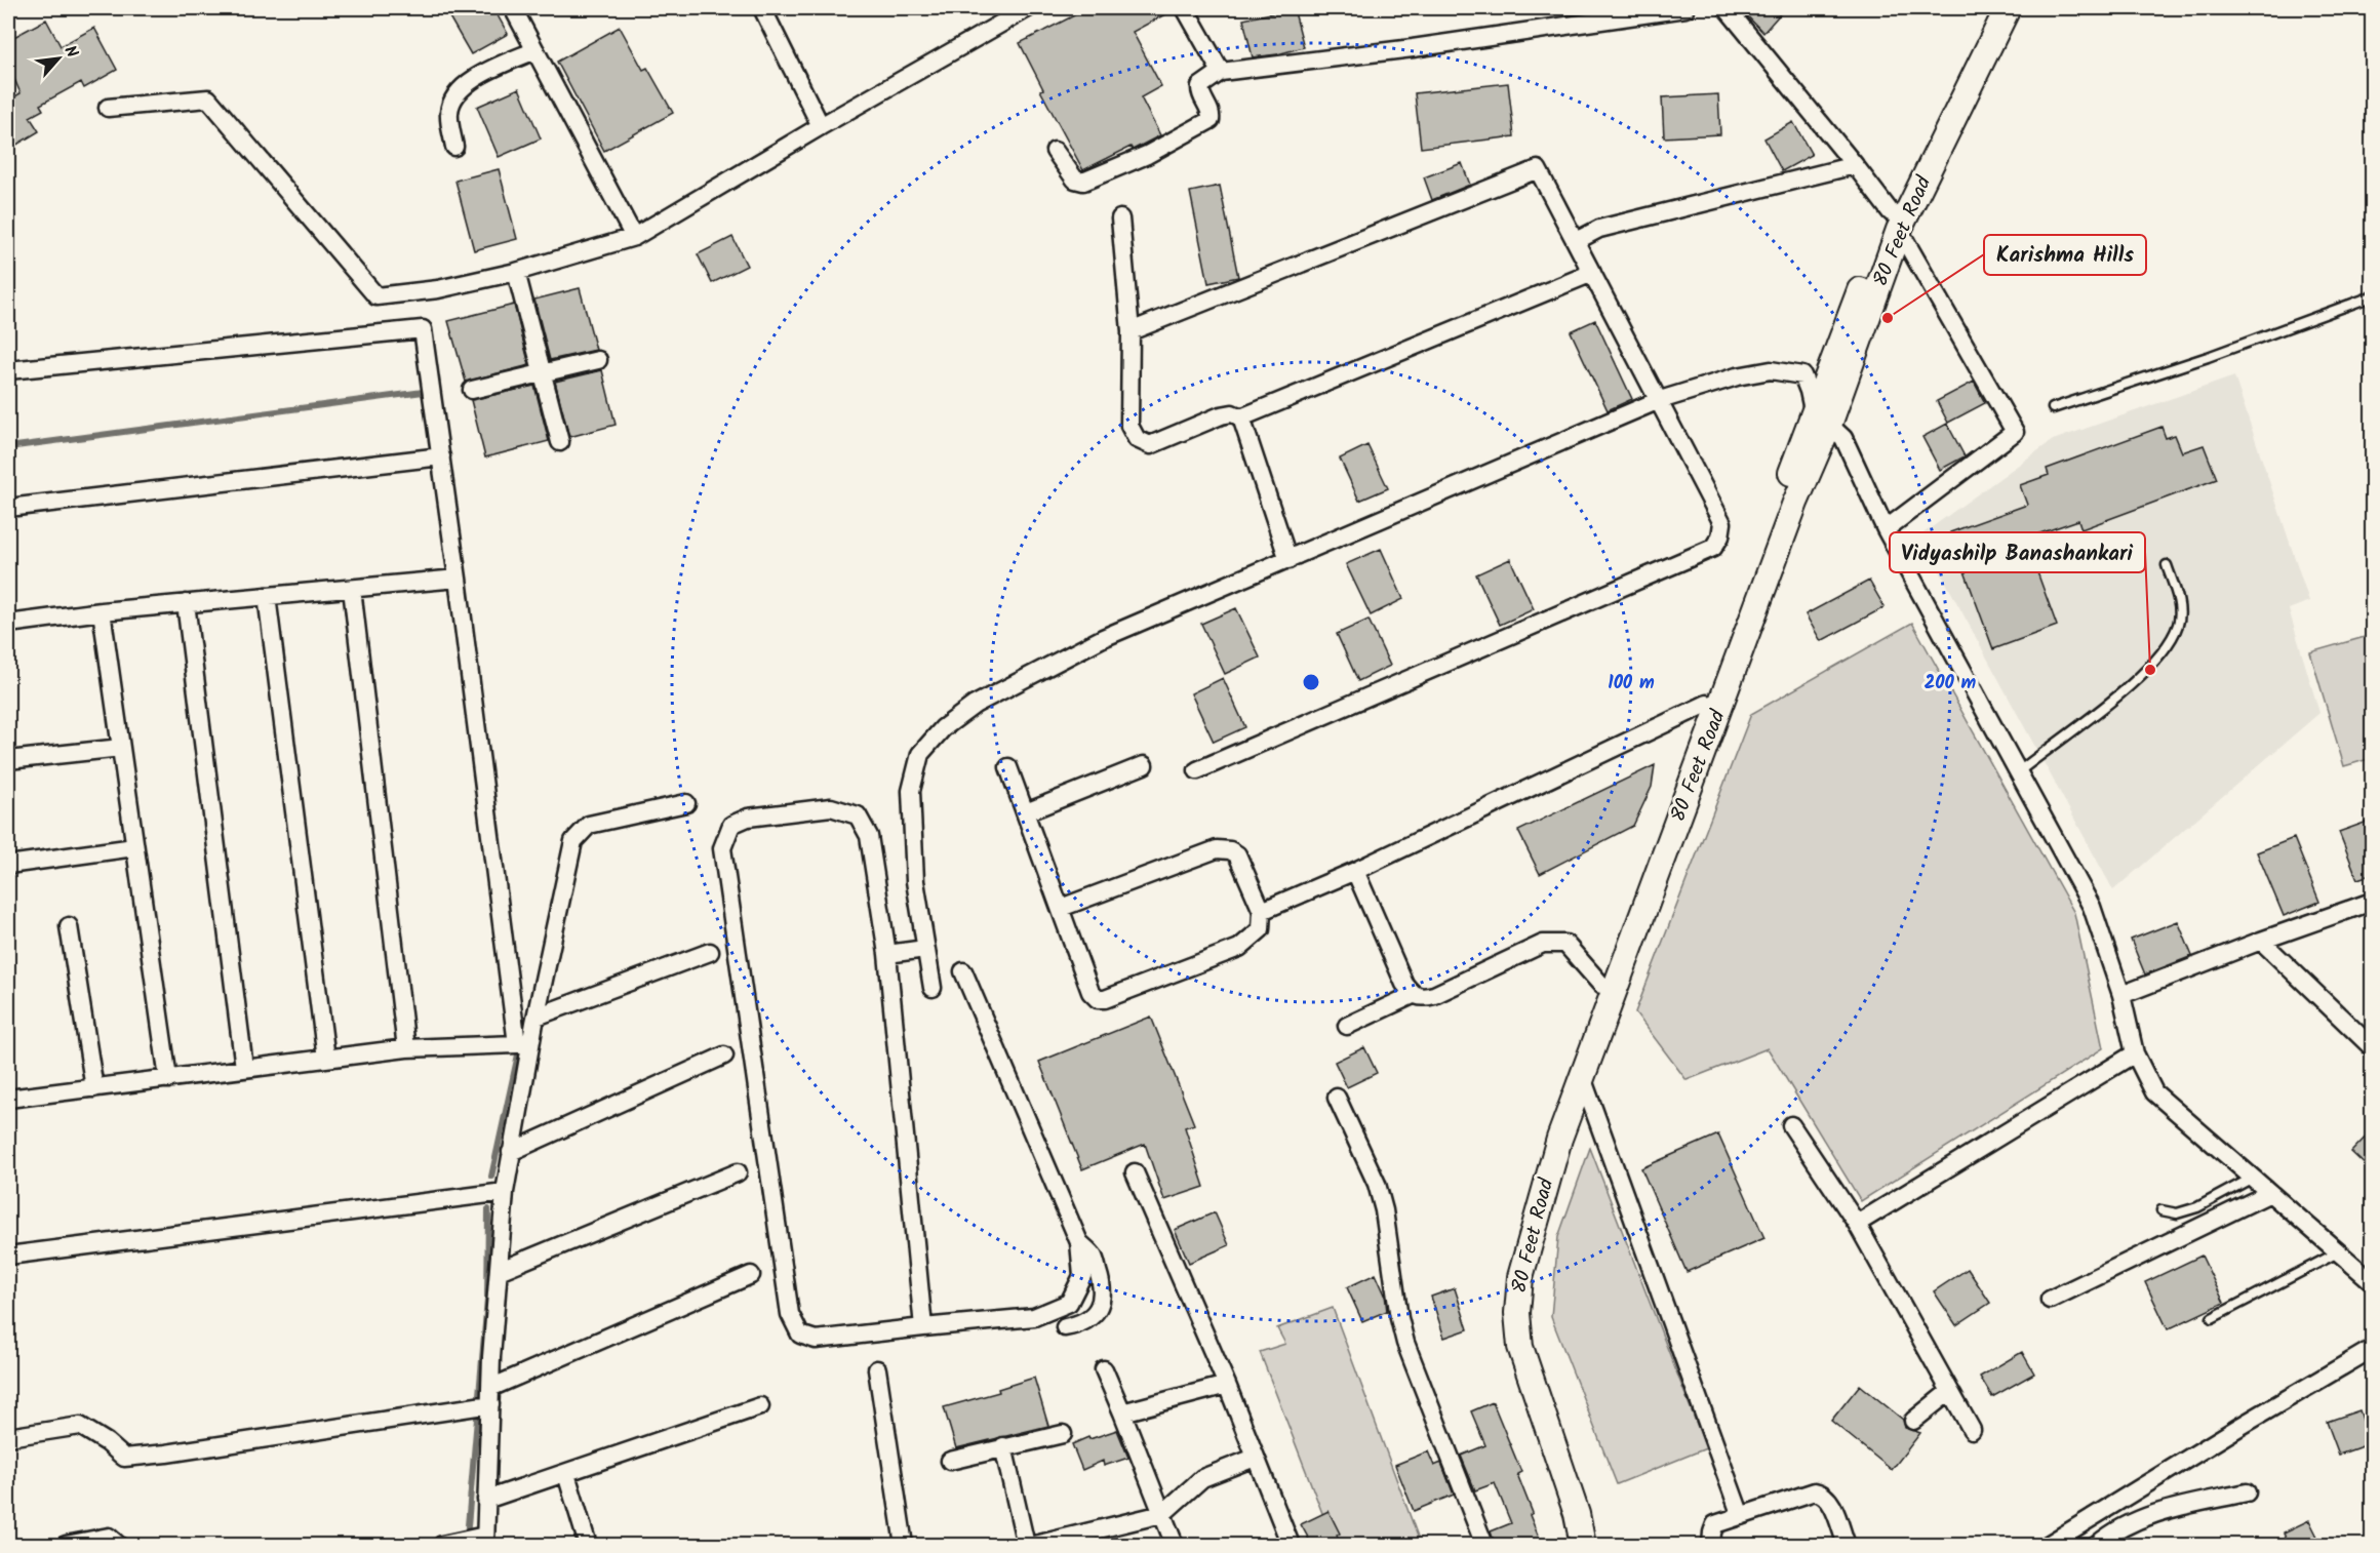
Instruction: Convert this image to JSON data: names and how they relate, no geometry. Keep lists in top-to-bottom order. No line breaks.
{"streets":{"main road":["80 Feet Road"]},"places":["Karishma Hills","Vidyashilp Banashankari"],"north":"top right","rings":["100 m","200 m"]}
